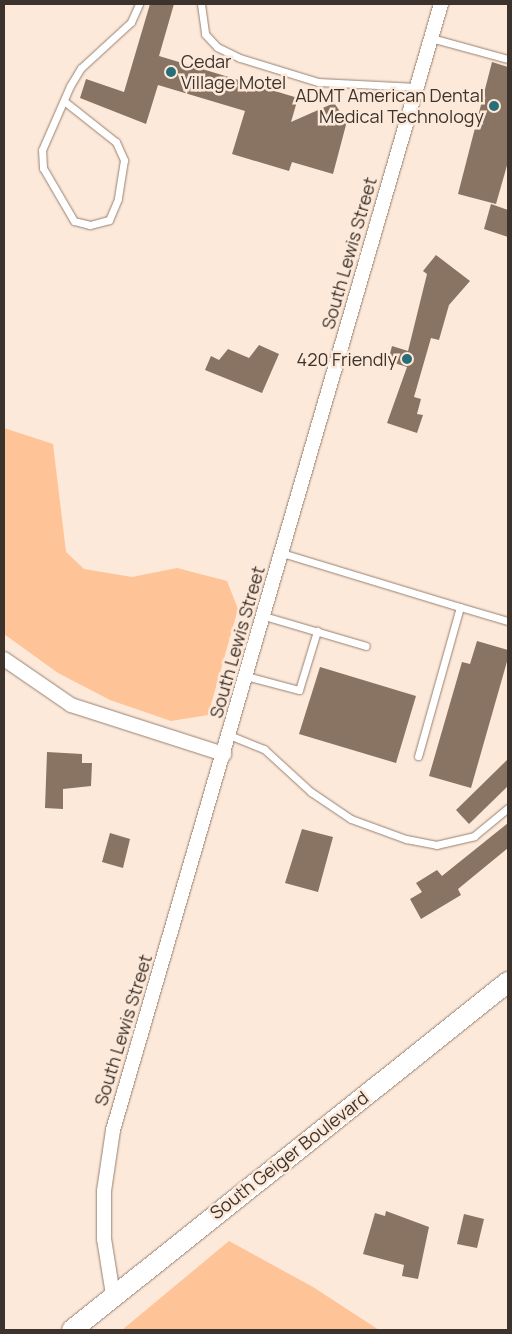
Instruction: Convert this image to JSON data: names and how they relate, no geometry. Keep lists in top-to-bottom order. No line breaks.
{"streets":{"street":["South Lewis Street","South Geiger Boulevard"]},"crossings":[["South Lewis Street","South Geiger Boulevard"]],"places":["Cedar Village Motel","ADMT American Dental Medical Technology","420 Friendly"]}
